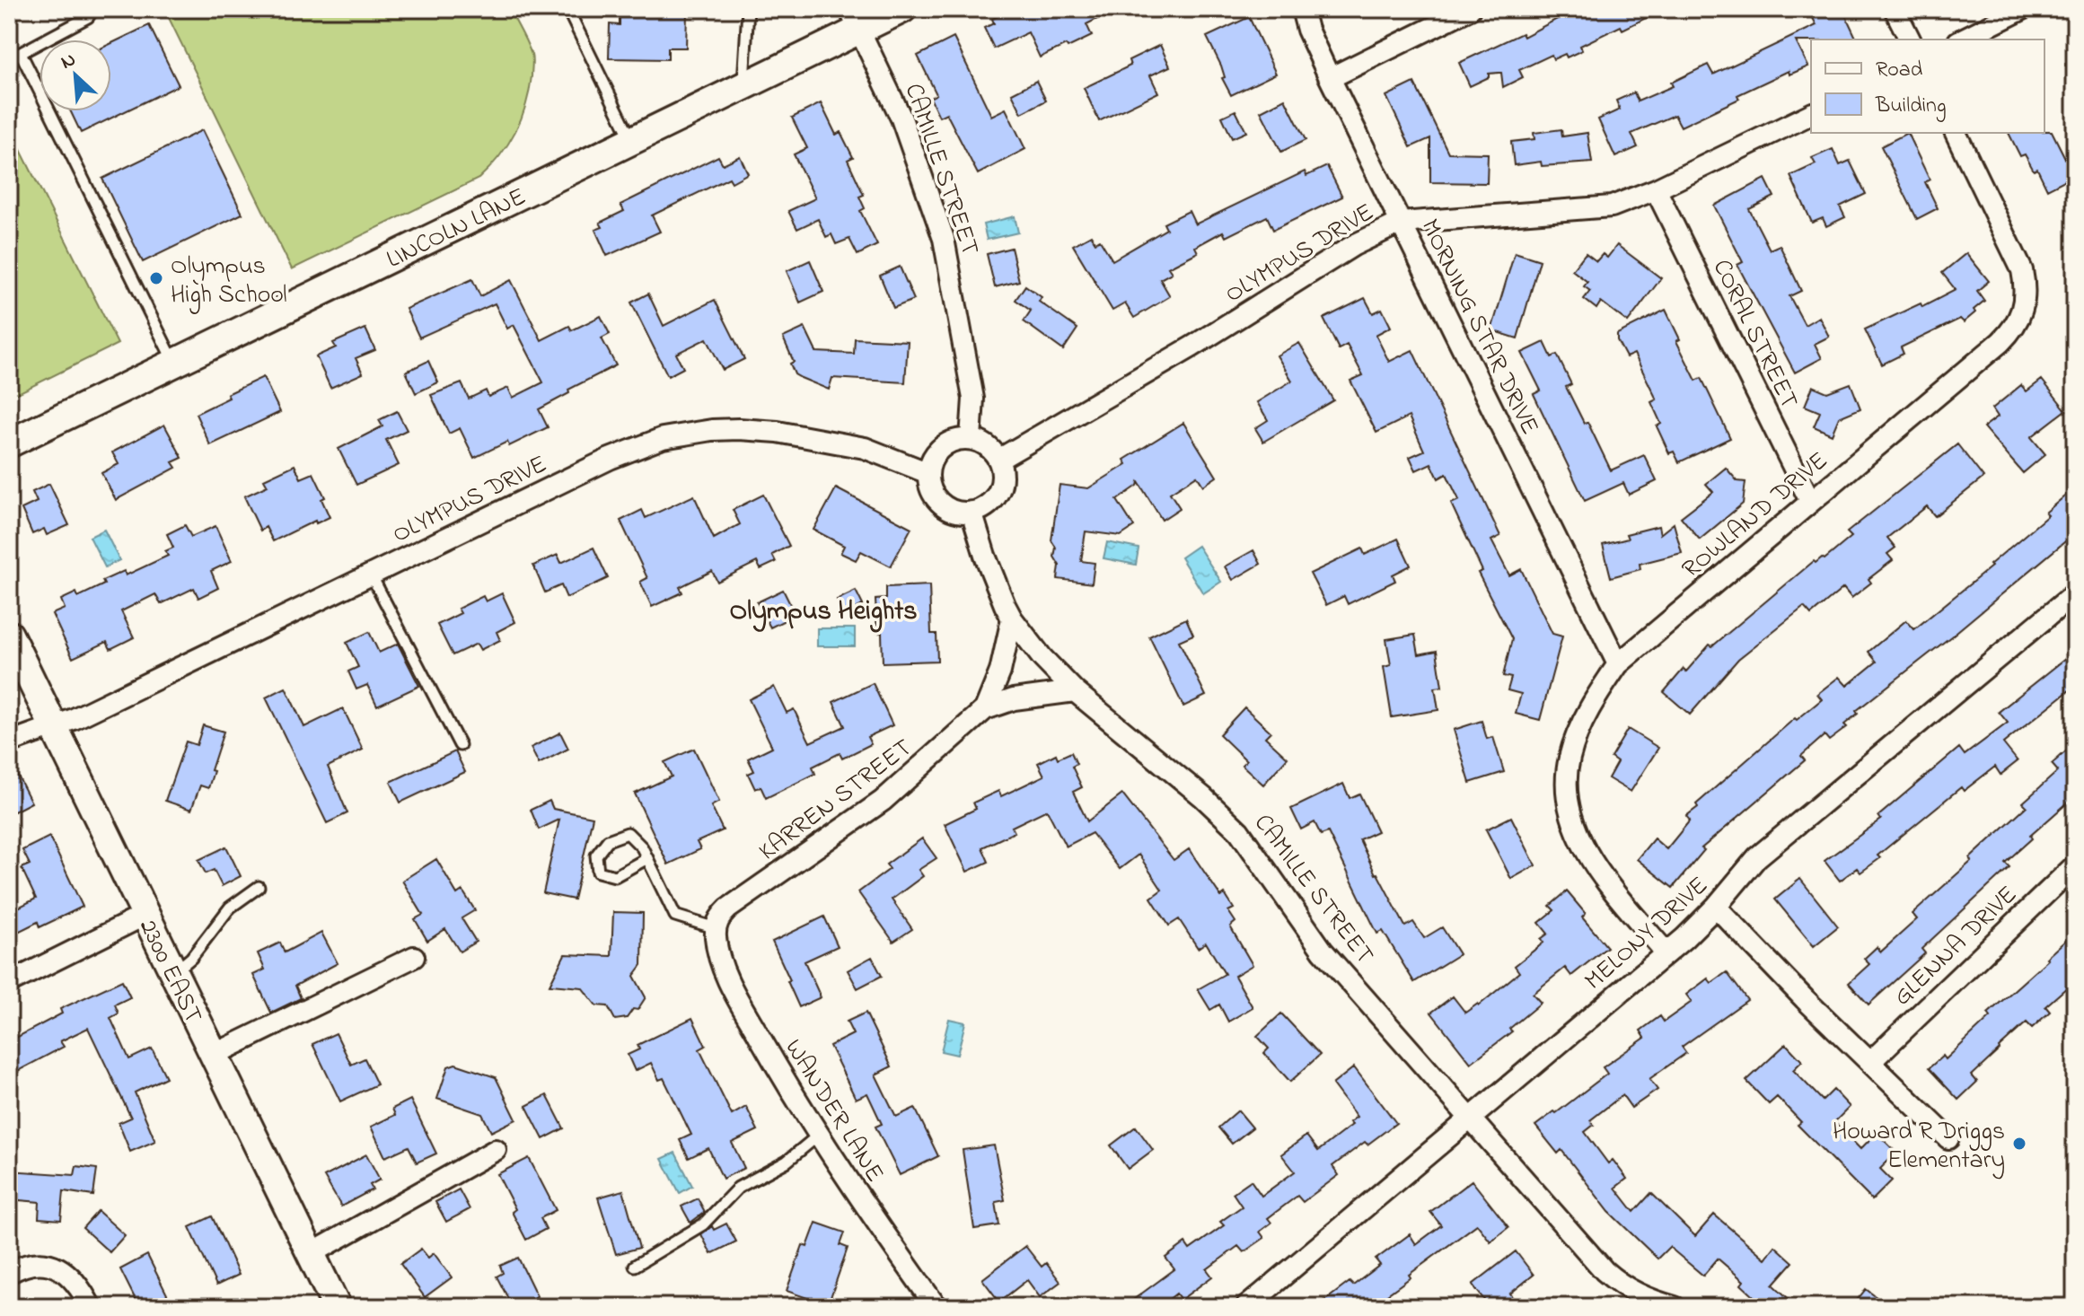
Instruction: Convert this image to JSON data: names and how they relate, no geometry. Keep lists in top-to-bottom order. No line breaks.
{"streets":{"street":["CAMILLE STREET","LINCOLN LANE","OLYMPUS DRIVE","MORNING STAR DRIVE","CORAL STREET","ROWLAND DRIVE","KARREN STREET","MELONY DRIVE","GLENNA DRIVE","2300 EAST","WANDER LANE"]},"crossings":[["CAMILLE STREET","LINCOLN LANE"],["CAMILLE STREET","OLYMPUS DRIVE"],["CAMILLE STREET","KARREN STREET"],["CAMILLE STREET","MELONY DRIVE"],["OLYMPUS DRIVE","MORNING STAR DRIVE"],["OLYMPUS DRIVE","CORAL STREET"],["OLYMPUS DRIVE","2300 EAST"],["MORNING STAR DRIVE","ROWLAND DRIVE"],["CORAL STREET","ROWLAND DRIVE"],["ROWLAND DRIVE","MELONY DRIVE"],["KARREN STREET","WANDER LANE"]],"districts":["Olympus Heights"],"places":["Olympus High School","Howard R Driggs Elementary"],"legend":["Road","Building"],"north":"top left"}
